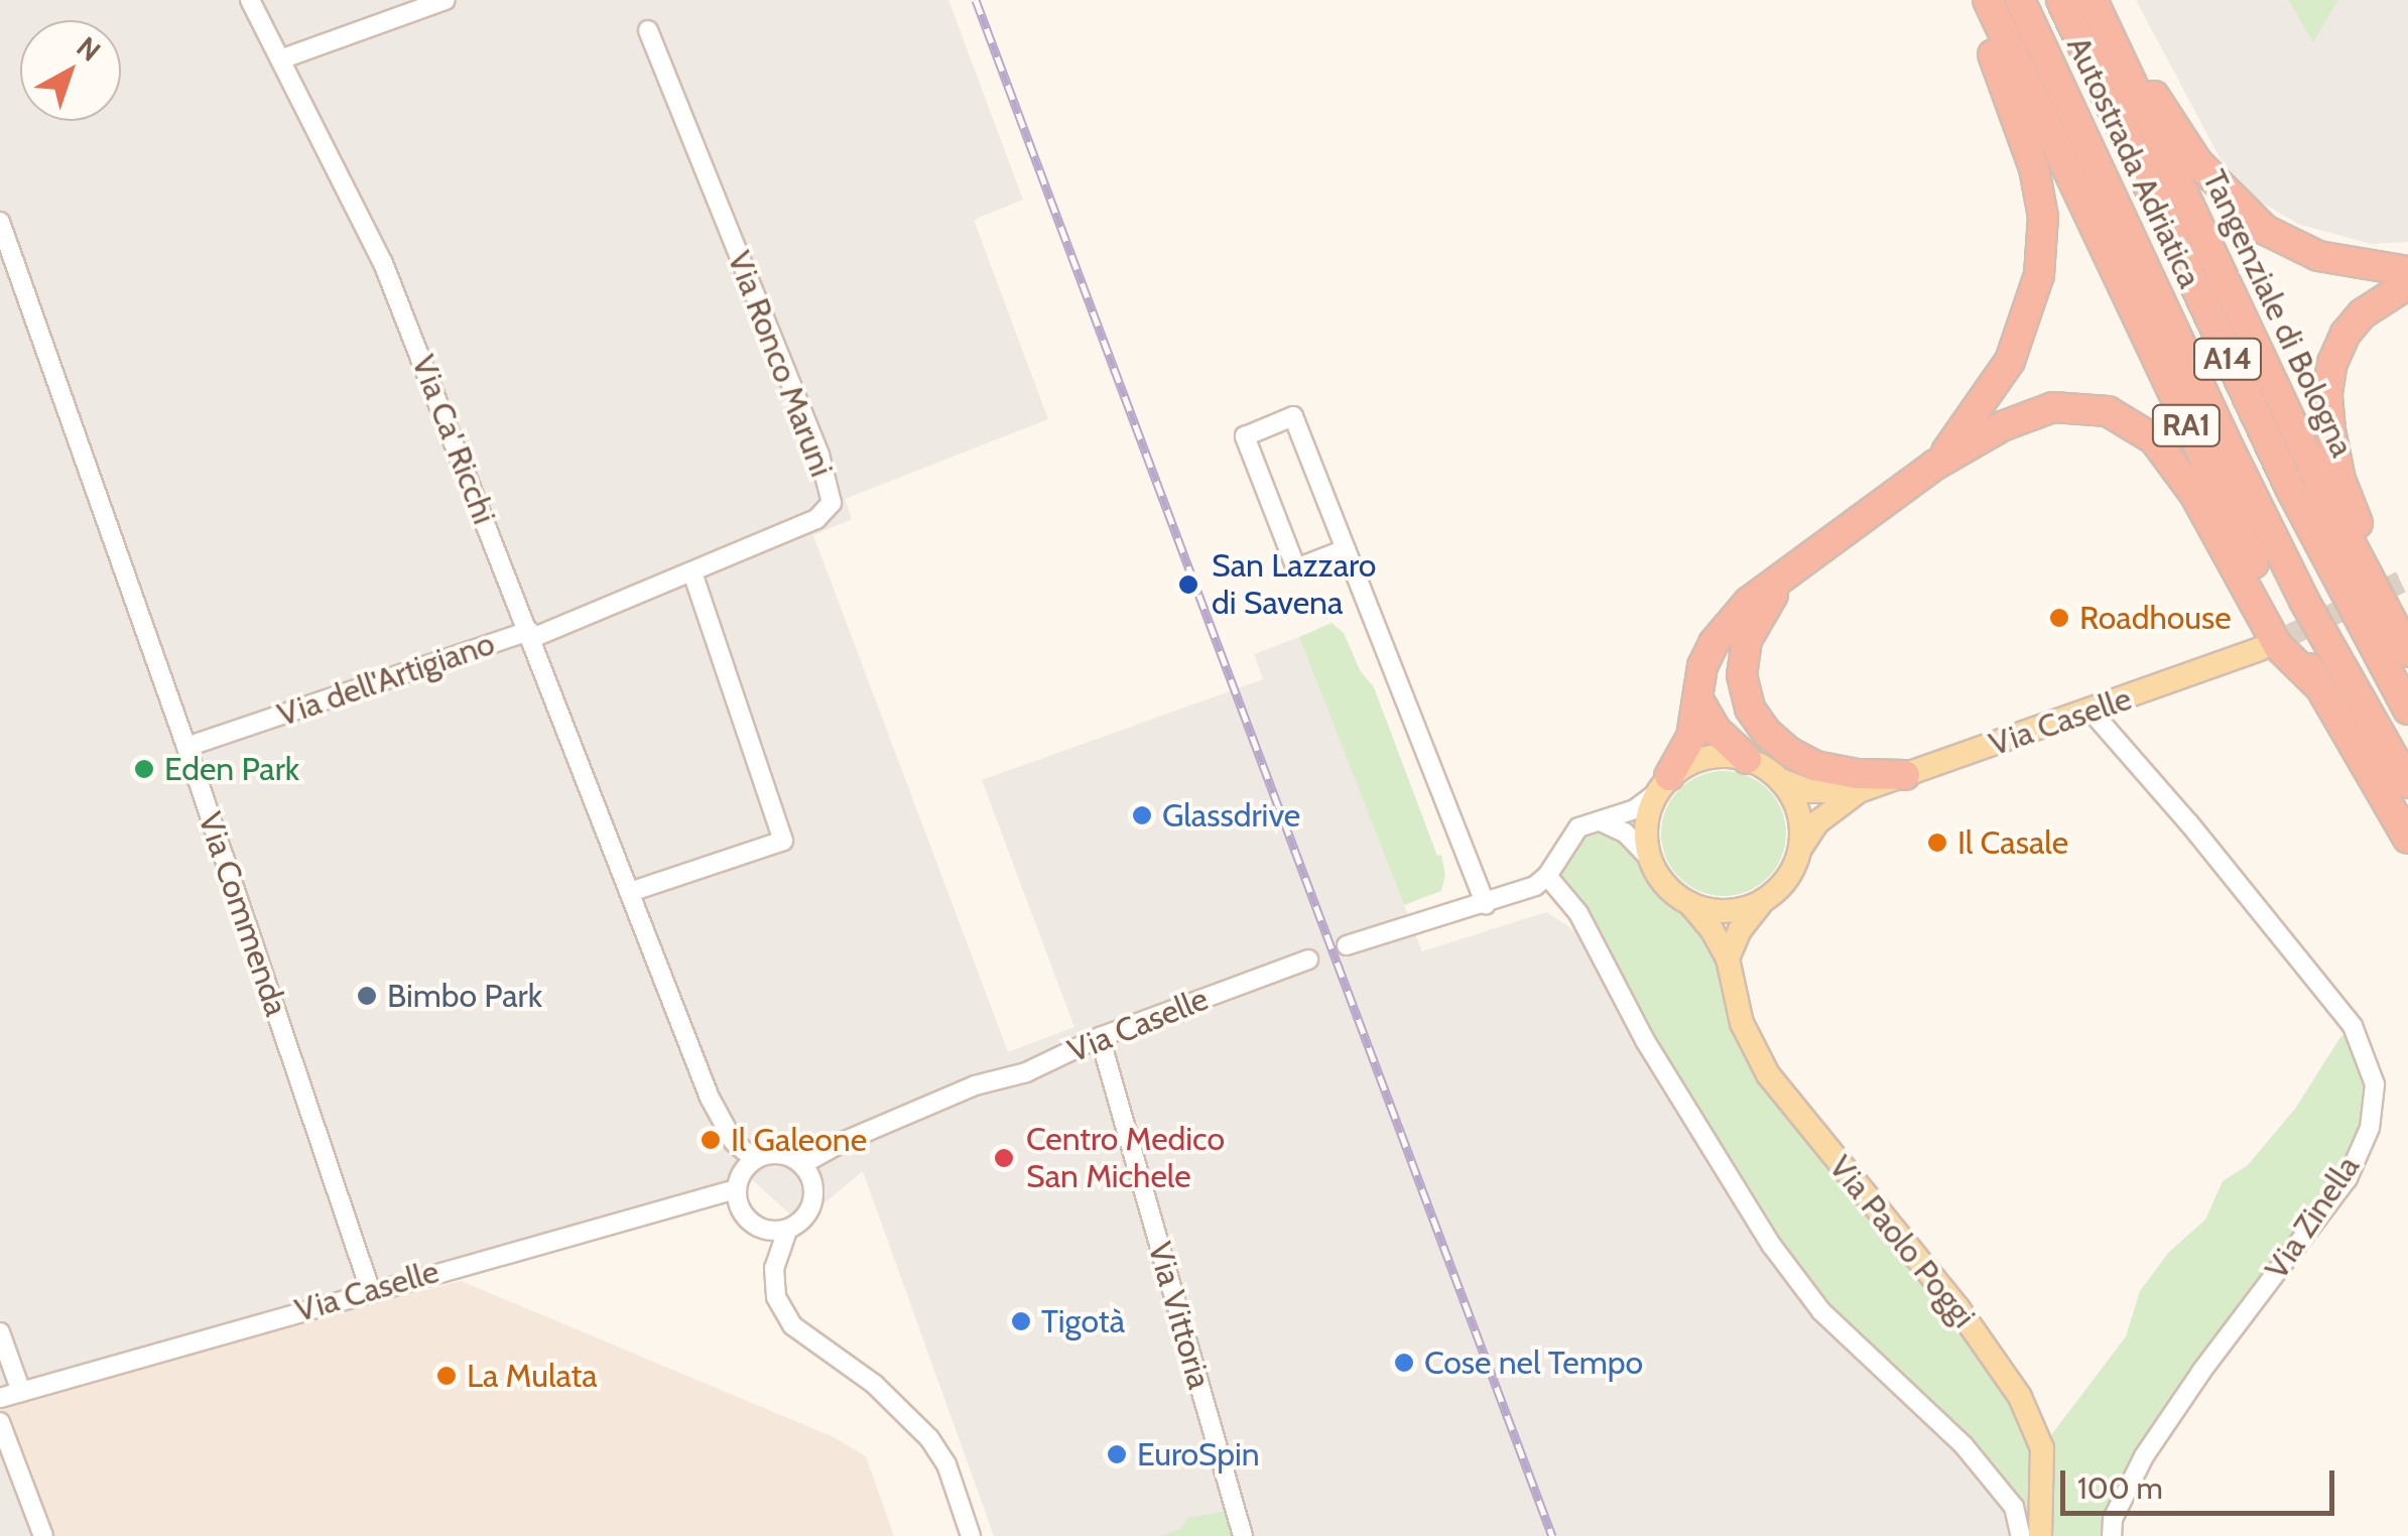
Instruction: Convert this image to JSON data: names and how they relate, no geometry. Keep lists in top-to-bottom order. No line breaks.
{"streets":{"highway":["Autostrada Adriatica","Tangenziale di Bologna","A14","RA1"],"main road":["Via Caselle","Via Paolo Poggi"],"street":["Via Ronco Maruni","Via Ca' Ricchi","Via dell'Artigiano","Via Commenda","Via Zinella","Via Vittoria"]},"crossings":[["Via Ronco Maruni","Via Ca' Ricchi"],["Via Ronco Maruni","Via dell'Artigiano"],["Via Ca' Ricchi","Via dell'Artigiano"],["Via Ca' Ricchi","Via Caselle"],["Via dell'Artigiano","Via Commenda"],["Via Caselle","Via Commenda"],["Via Caselle","Via Zinella"],["Via Caselle","Via Paolo Poggi"],["Via Caselle","Via Vittoria"]],"places":["San Lazzaro di Savena","Roadhouse","Eden Park","Glassdrive","Il Casale","Bimbo Park","Il Galeone","Centro Medico San Michele","Tigotà","Cose nel Tempo","La Mulata","EuroSpin"],"scale_bar":"100 m","north":"top right"}
